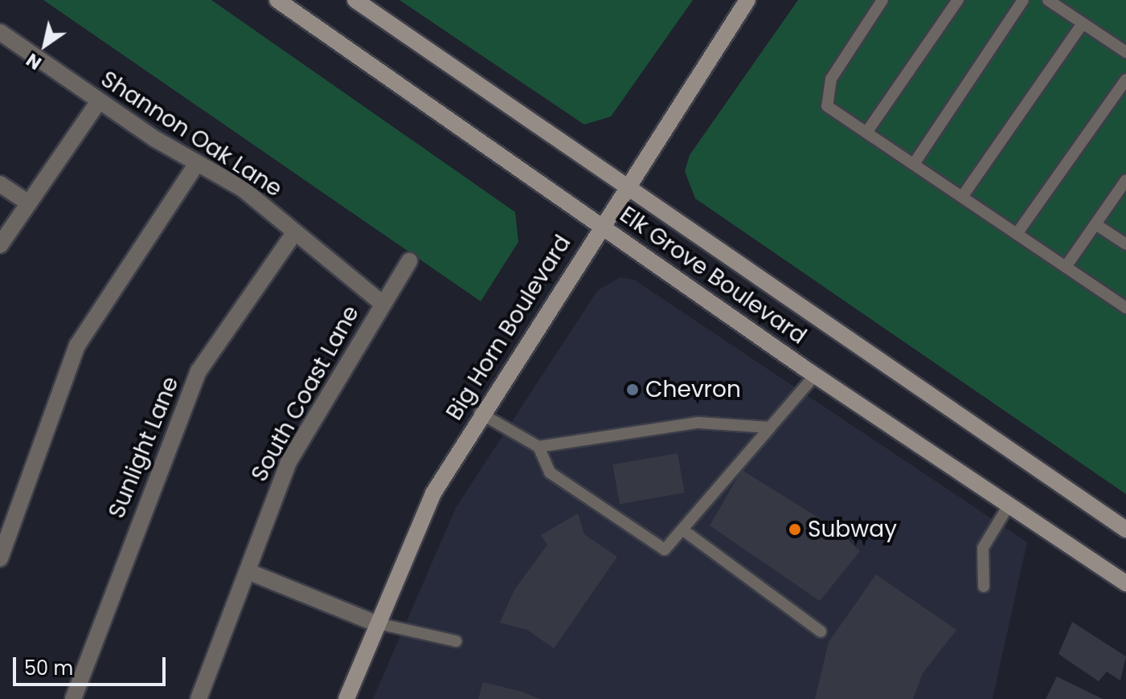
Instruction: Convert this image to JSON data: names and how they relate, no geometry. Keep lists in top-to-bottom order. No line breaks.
{"streets":{"main road":["Elk Grove Boulevard","Big Horn Boulevard"],"street":["Shannon Oak Lane","South Coast Lane","Sunlight Lane"]},"crossings":[["Shannon Oak Lane","South Coast Lane"],["Shannon Oak Lane","Sunlight Lane"],["Elk Grove Boulevard","Big Horn Boulevard"]],"places":["Chevron","Subway"],"scale_bar":"50 m","north":"bottom left"}
